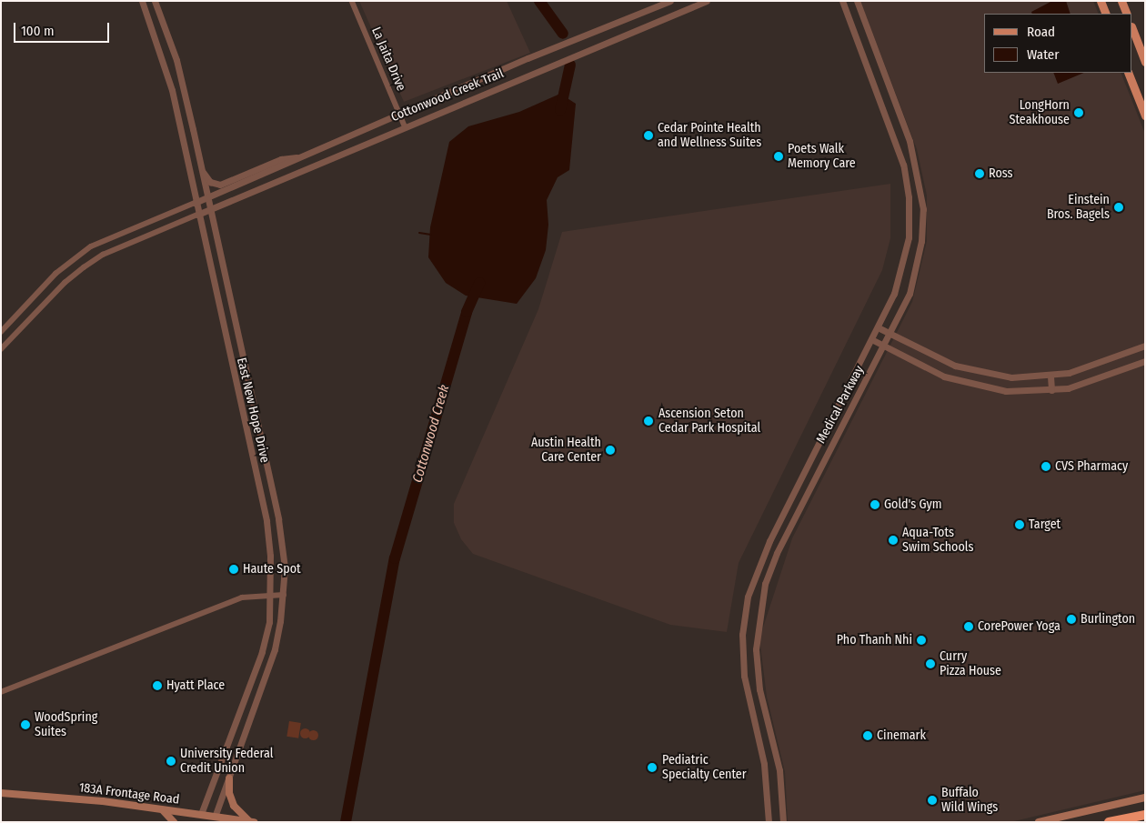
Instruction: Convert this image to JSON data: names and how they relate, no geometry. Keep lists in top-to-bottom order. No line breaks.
{"streets":{"main road":["East New Hope Drive","183A Frontage Road"],"street":["La Jaita Drive","Cottonwood Creek Trail","Medical Parkway"]},"crossings":[["La Jaita Drive","Cottonwood Creek Trail"],["Cottonwood Creek Trail","East New Hope Drive"],["East New Hope Drive","183A Frontage Road"]],"water":["Cottonwood Creek"],"places":["LongHorn Steakhouse","Cedar Pointe Health and Wellness Suites","Poets Walk Memory Care","Ross","Einstein Bros. Bagels","Ascension Seton Cedar Park Hospital","Austin Health Care Center","CVS Pharmacy","Gold's Gym","Target","Aqua-Tots Swim Schools","Haute Spot","Burlington","CorePower Yoga","Pho Thanh Nhi","Curry Pizza House","Hyatt Place","WoodSpring Suites","Cinemark","University Federal Credit Union","Pediatric Specialty Center","Buffalo Wild Wings"],"legend":["Road","Water"],"scale_bar":"100 m"}
